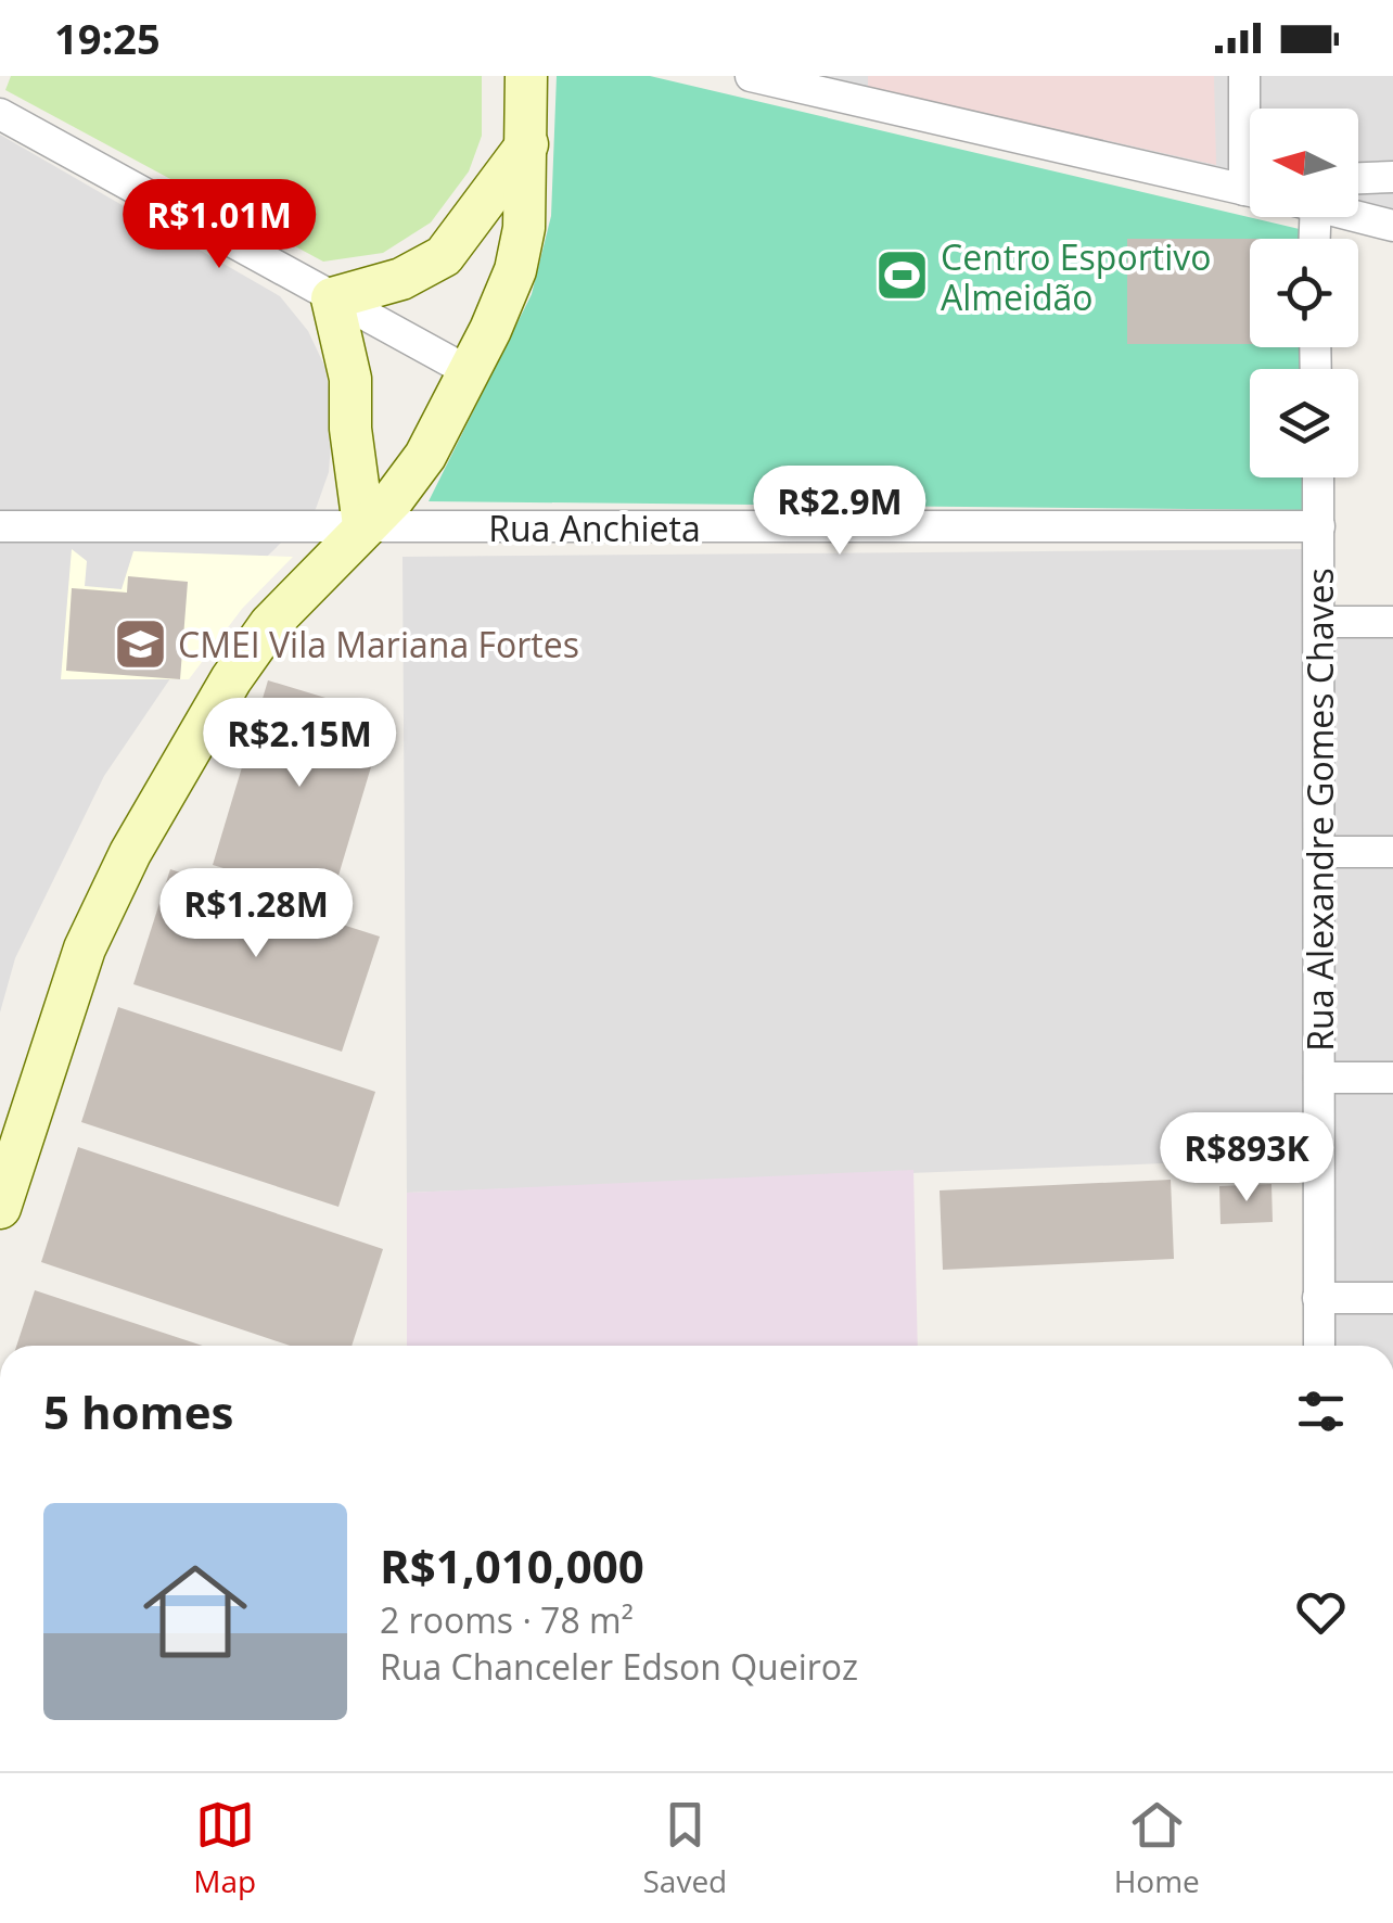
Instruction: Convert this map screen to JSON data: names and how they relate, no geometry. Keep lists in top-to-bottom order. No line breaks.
{"streets":{"street":["Rua Anchieta","Rua Alexandre Gomes Chaves"]},"crossings":[["Rua Anchieta","Rua Alexandre Gomes Chaves"]],"places":{"sports":["Centro Esportivo Almeidão"],"school or university":["CMEI Vila Mariana Fortes"]},"north":"left","page":{"status":"19:25","price":["R$1.01M","R$2.9M","R$2.15M","R$1.28M","R$893K"],"heading":"5 homes","list":[{"name":"R$1,010,000","note":"2 rooms · 78 m² · Rua Chanceler Edson Queiroz"}],"tabs":["Map","Saved","Home"]}}
